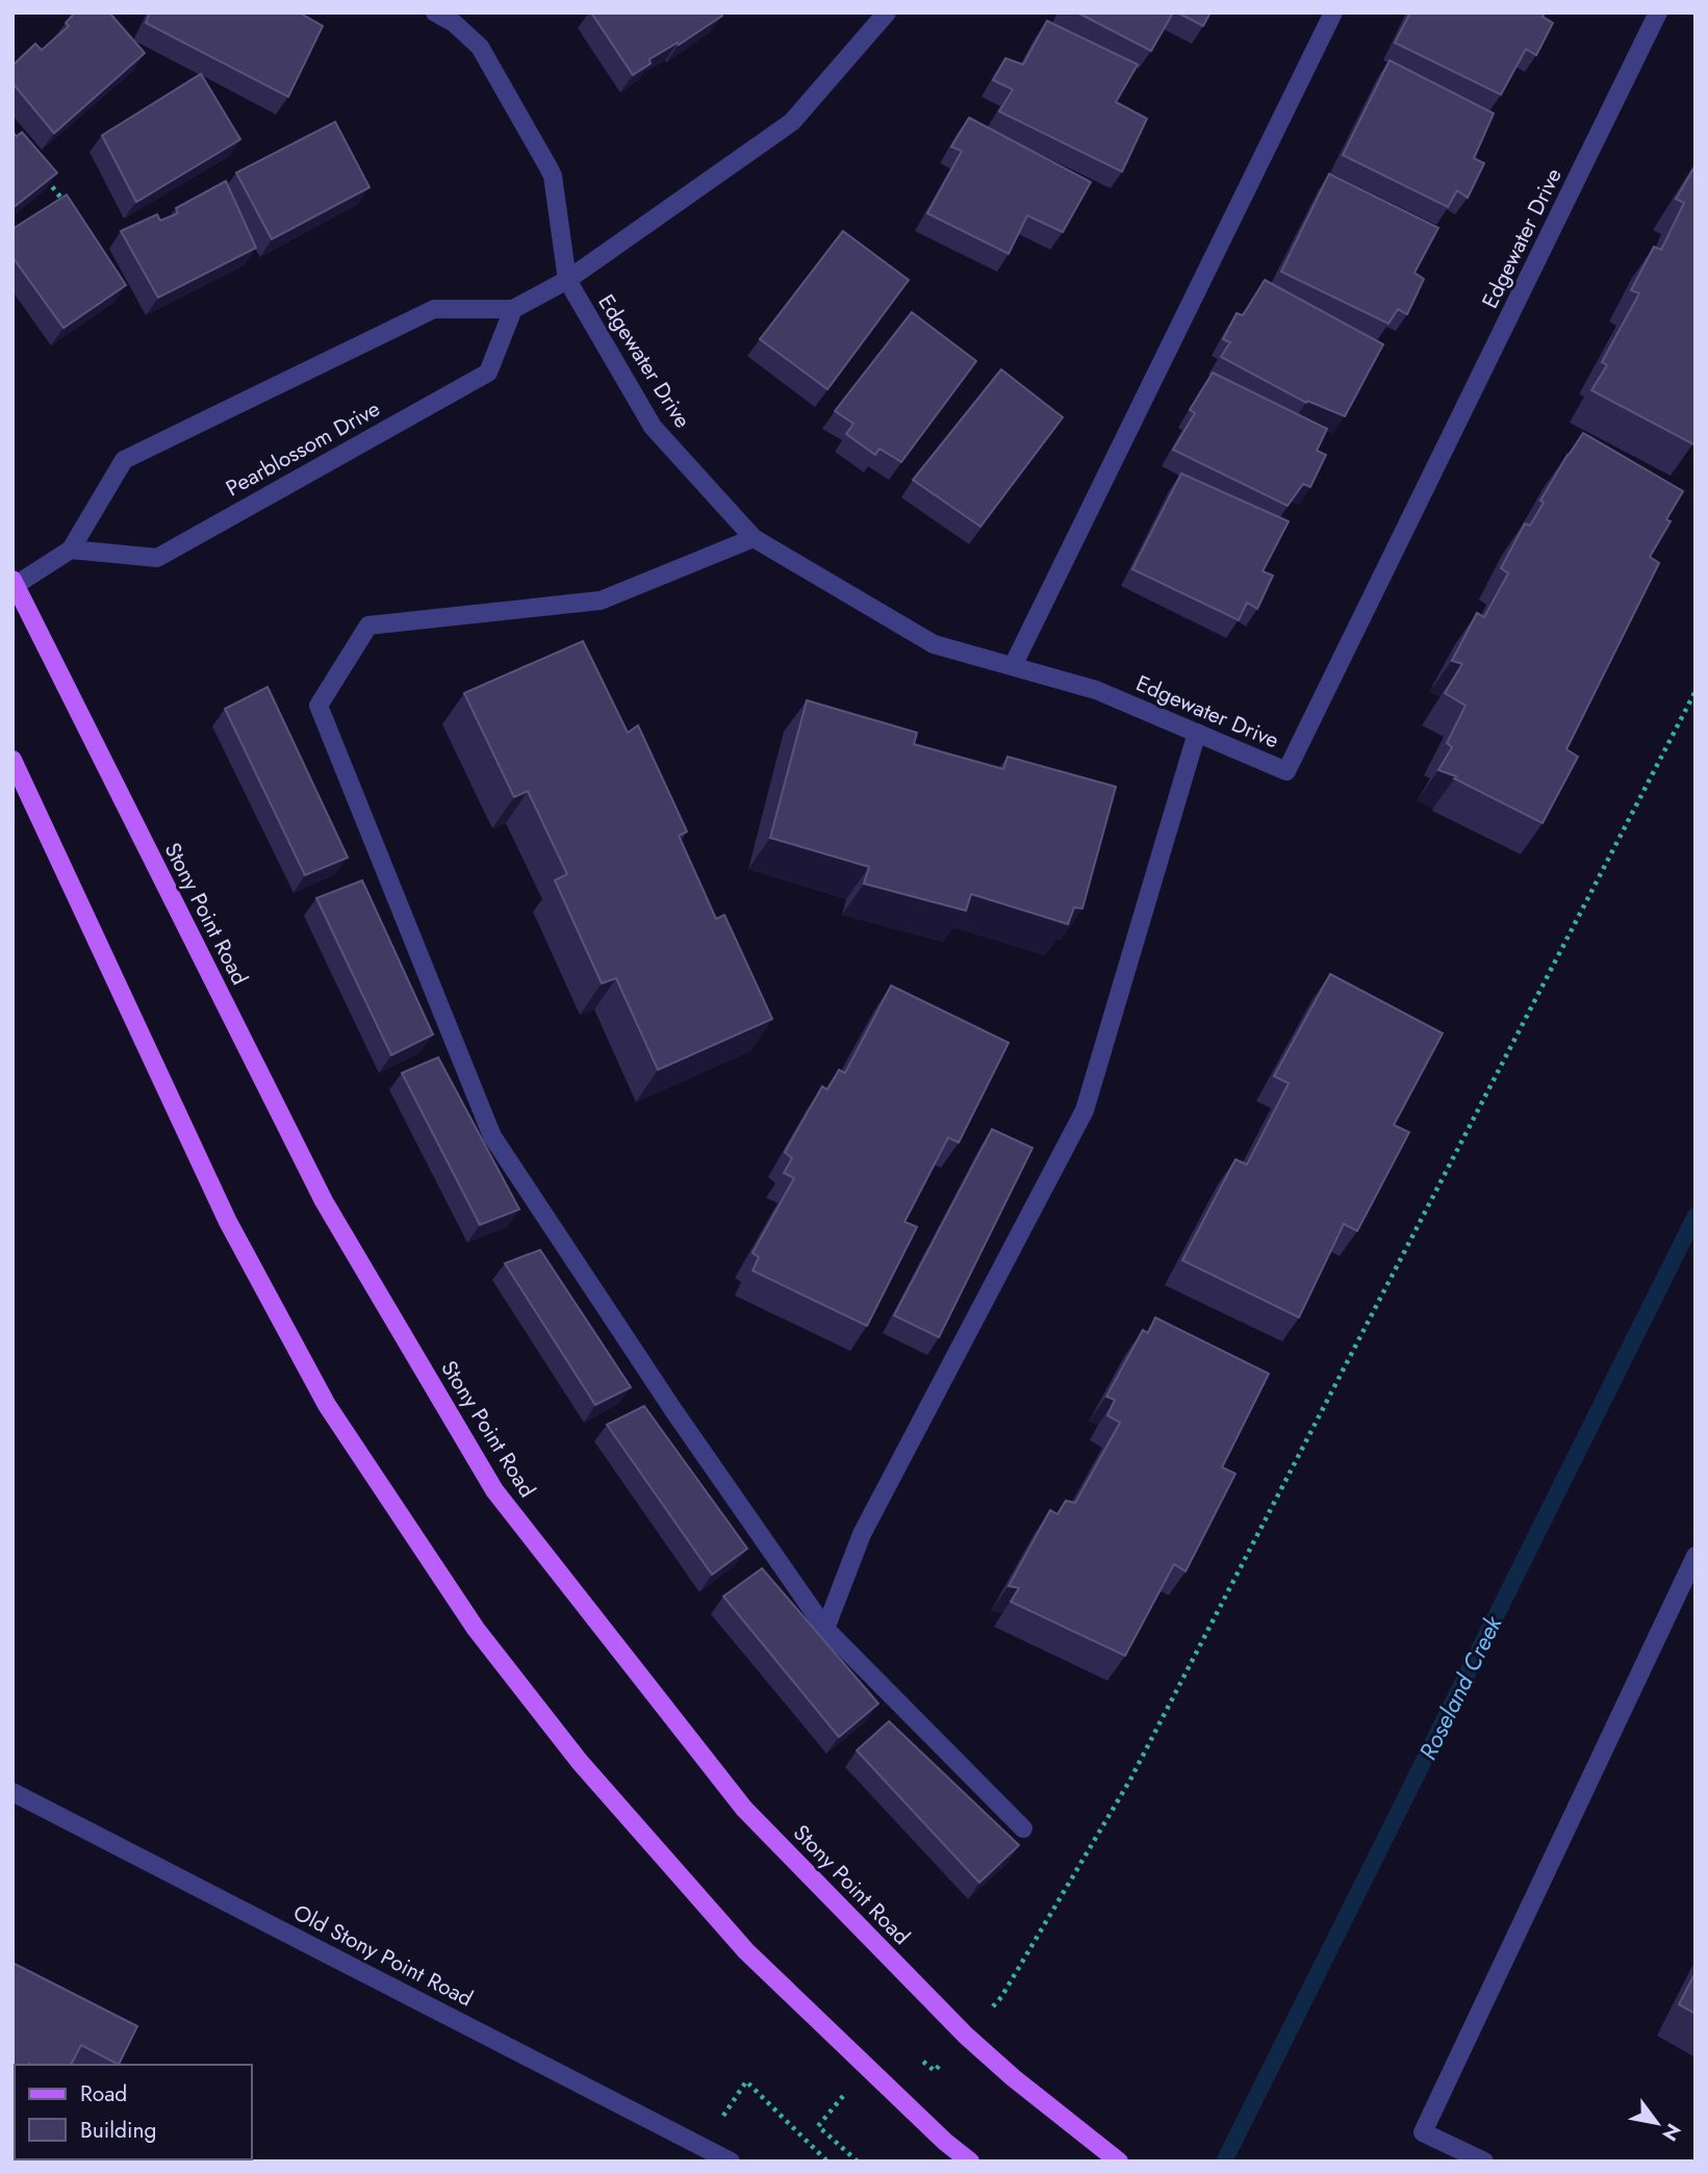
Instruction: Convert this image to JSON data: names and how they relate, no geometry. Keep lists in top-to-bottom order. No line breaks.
{"streets":{"main road":["Stony Point Road"],"street":["Edgewater Drive","Pearblossom Drive","Old Stony Point Road"]},"water":["Roseland Creek"],"legend":["Road","Building"],"north":"bottom right"}
